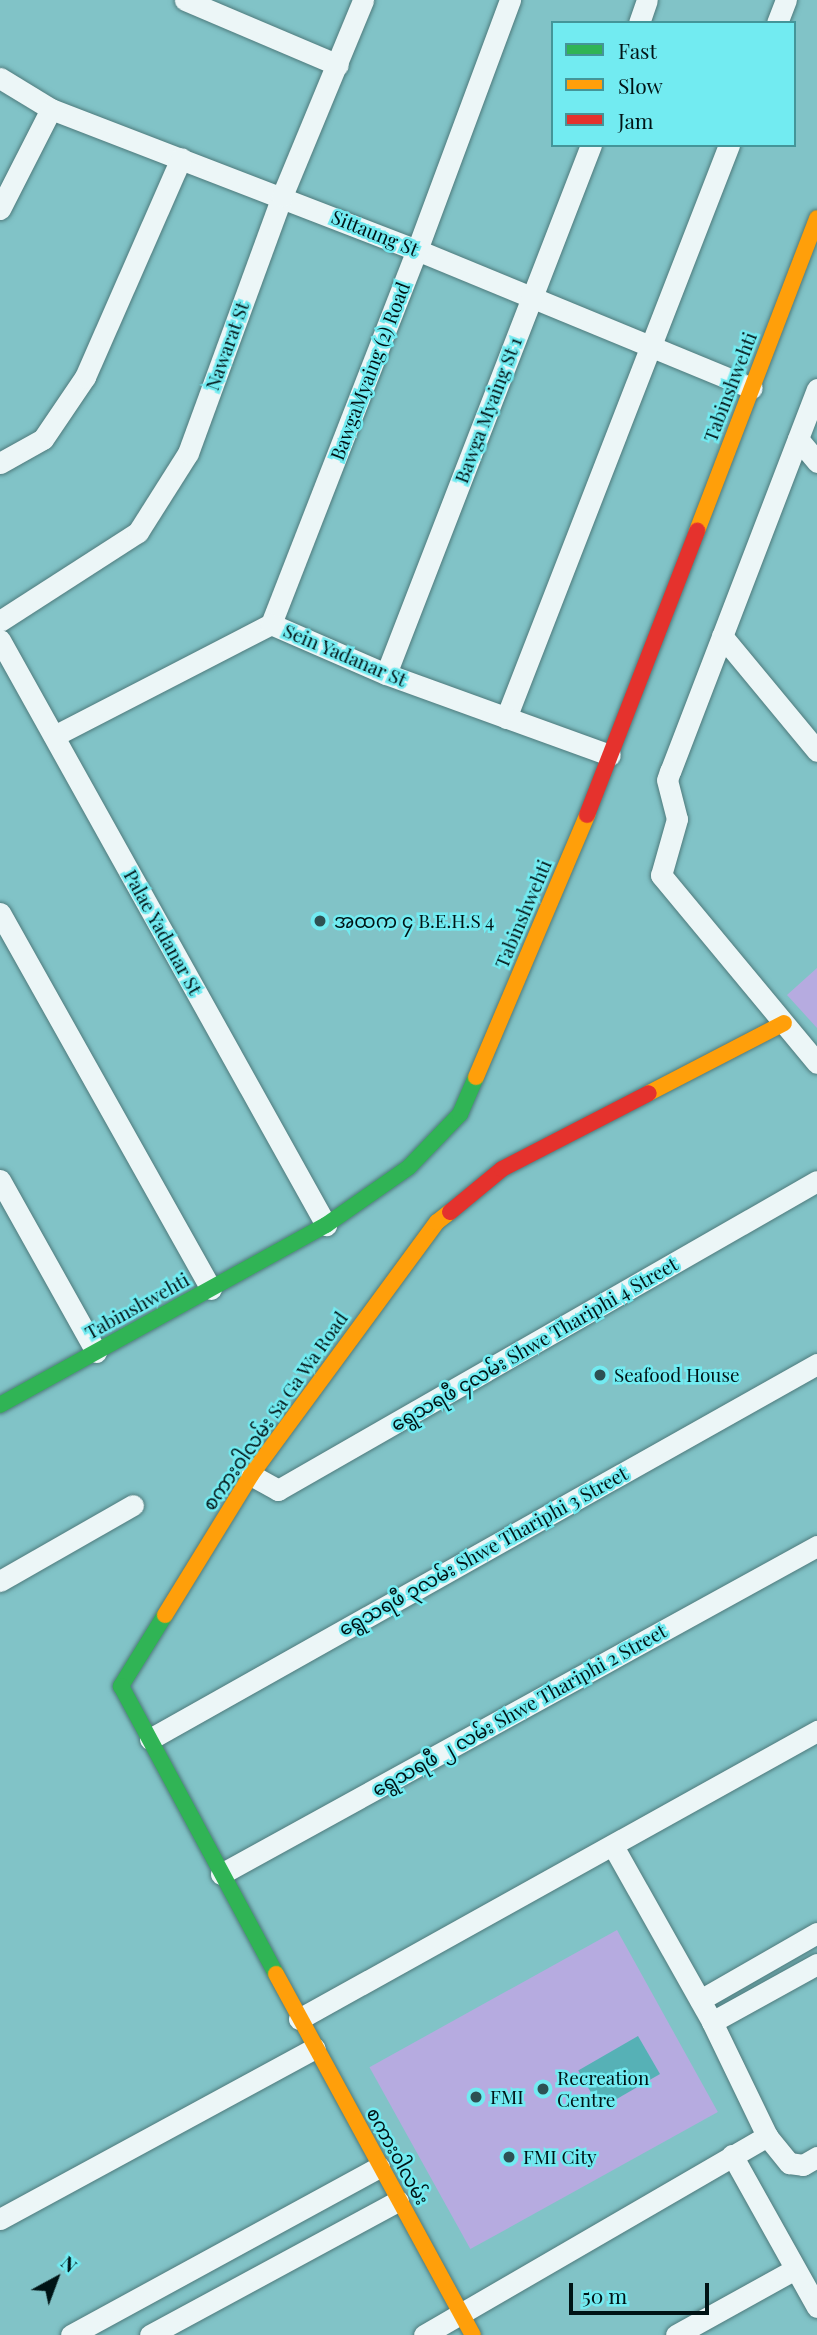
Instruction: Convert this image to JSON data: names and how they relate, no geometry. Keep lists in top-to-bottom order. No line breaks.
{"streets":{"street":["Sittaung St","Nawarat St","BawgaMyaing (2) Road","Tabinshwehti","Bawga Myaing St 1","Sein Yadanar St","Palae Yadanar St","ရွေသရဖီ ၄လမ်း Shwe Thariphi 4 Street","စကားဝါလမ်း Sa Ga Wa Road","ရွေသရဖီ ၃လမ်း Shwe Thariphi 3 Street","ရွေသရဖီ ၂ လမ်း Shwe Thariphi 2 Street","စကား၀ါလမ်း"]},"crossings":[["Sittaung St","Nawarat St"],["Sittaung St","BawgaMyaing (2) Road"],["Sittaung St","Tabinshwehti"],["Sittaung St","Bawga Myaing St 1"],["BawgaMyaing (2) Road","Sein Yadanar St"],["Tabinshwehti","Sein Yadanar St"],["Tabinshwehti","Palae Yadanar St"],["Bawga Myaing St 1","Sein Yadanar St"],["Sein Yadanar St","Palae Yadanar St"],["ရွေသရဖီ ၄လမ်း Shwe Thariphi 4 Street","စကားဝါလမ်း Sa Ga Wa Road"],["စကားဝါလမ်း Sa Ga Wa Road","ရွေသရဖီ ၃လမ်း Shwe Thariphi 3 Street"],["စကားဝါလမ်း Sa Ga Wa Road","ရွေသရဖီ ၂ လမ်း Shwe Thariphi 2 Street"],["စကားဝါလမ်း Sa Ga Wa Road","စကား၀ါလမ်း"]],"places":["အထက ၄ B.E.H.S 4","Seafood House","Recreation Centre","FMI","FMI City"],"legend":["Fast","Slow","Jam"],"scale_bar":"50 m","north":"top right"}
